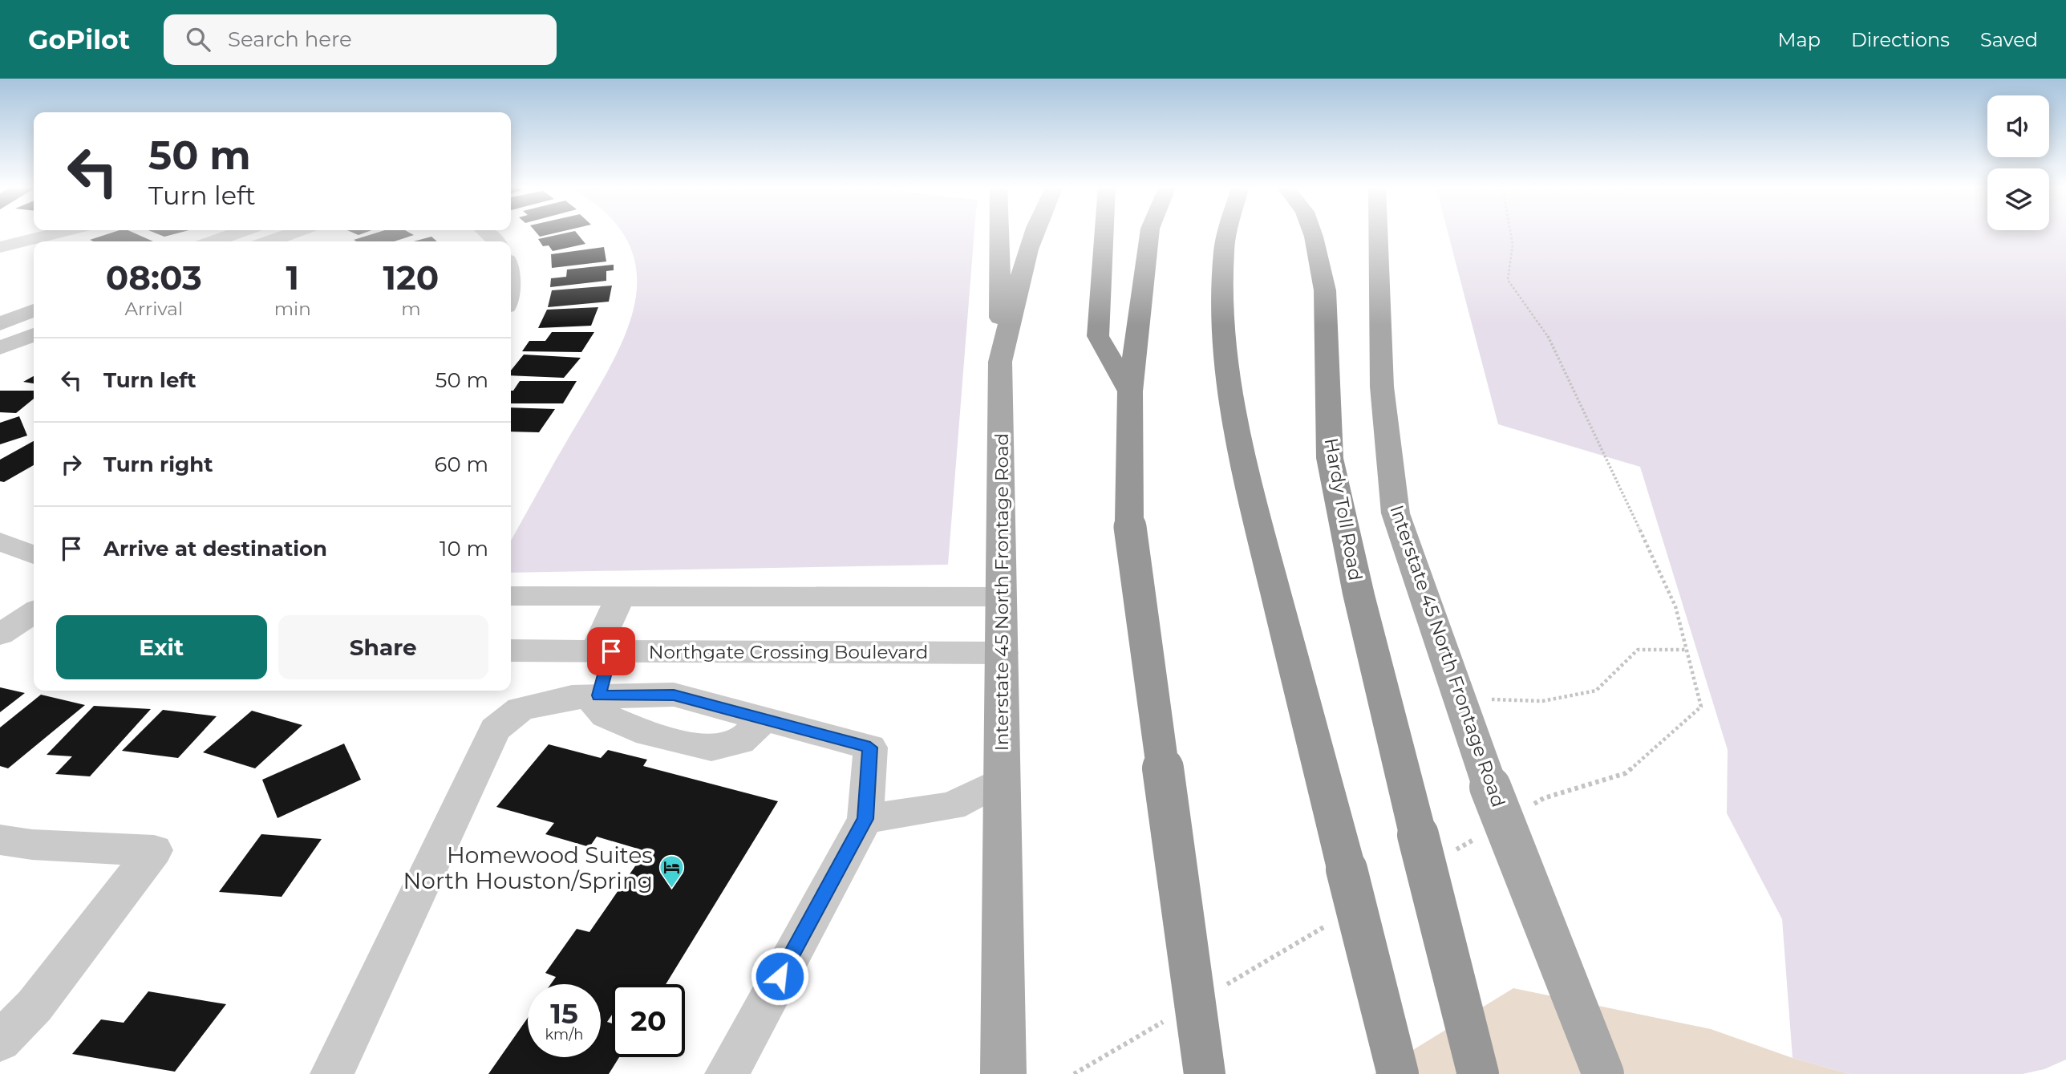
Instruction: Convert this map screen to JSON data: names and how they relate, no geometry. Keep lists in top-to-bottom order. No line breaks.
{"streets":{"highway":["Hardy Toll Road"],"main road":["Interstate 45 North Frontage Road"],"street":["Northgate Crossing Boulevard"]},"crossings":[["Interstate 45 North Frontage Road","Northgate Crossing Boulevard"]],"places":{"hotel":["Homewood Suites North Houston/Spring"]},"page":{"header":"GoPilot","search":"Search here","nav":["Map","Directions","Saved"],"turn":["50 m","Turn left"],"eta":["08:03","Arrival","1","min","120","m"],"list":[{"name":"Turn left","value":"50 m"},{"name":"Turn right","value":"60 m"},{"name":"Arrive at destination","value":"10 m"}],"buttons":["Exit","Share"],"speed":"15 km/h","limit":"20"}}
